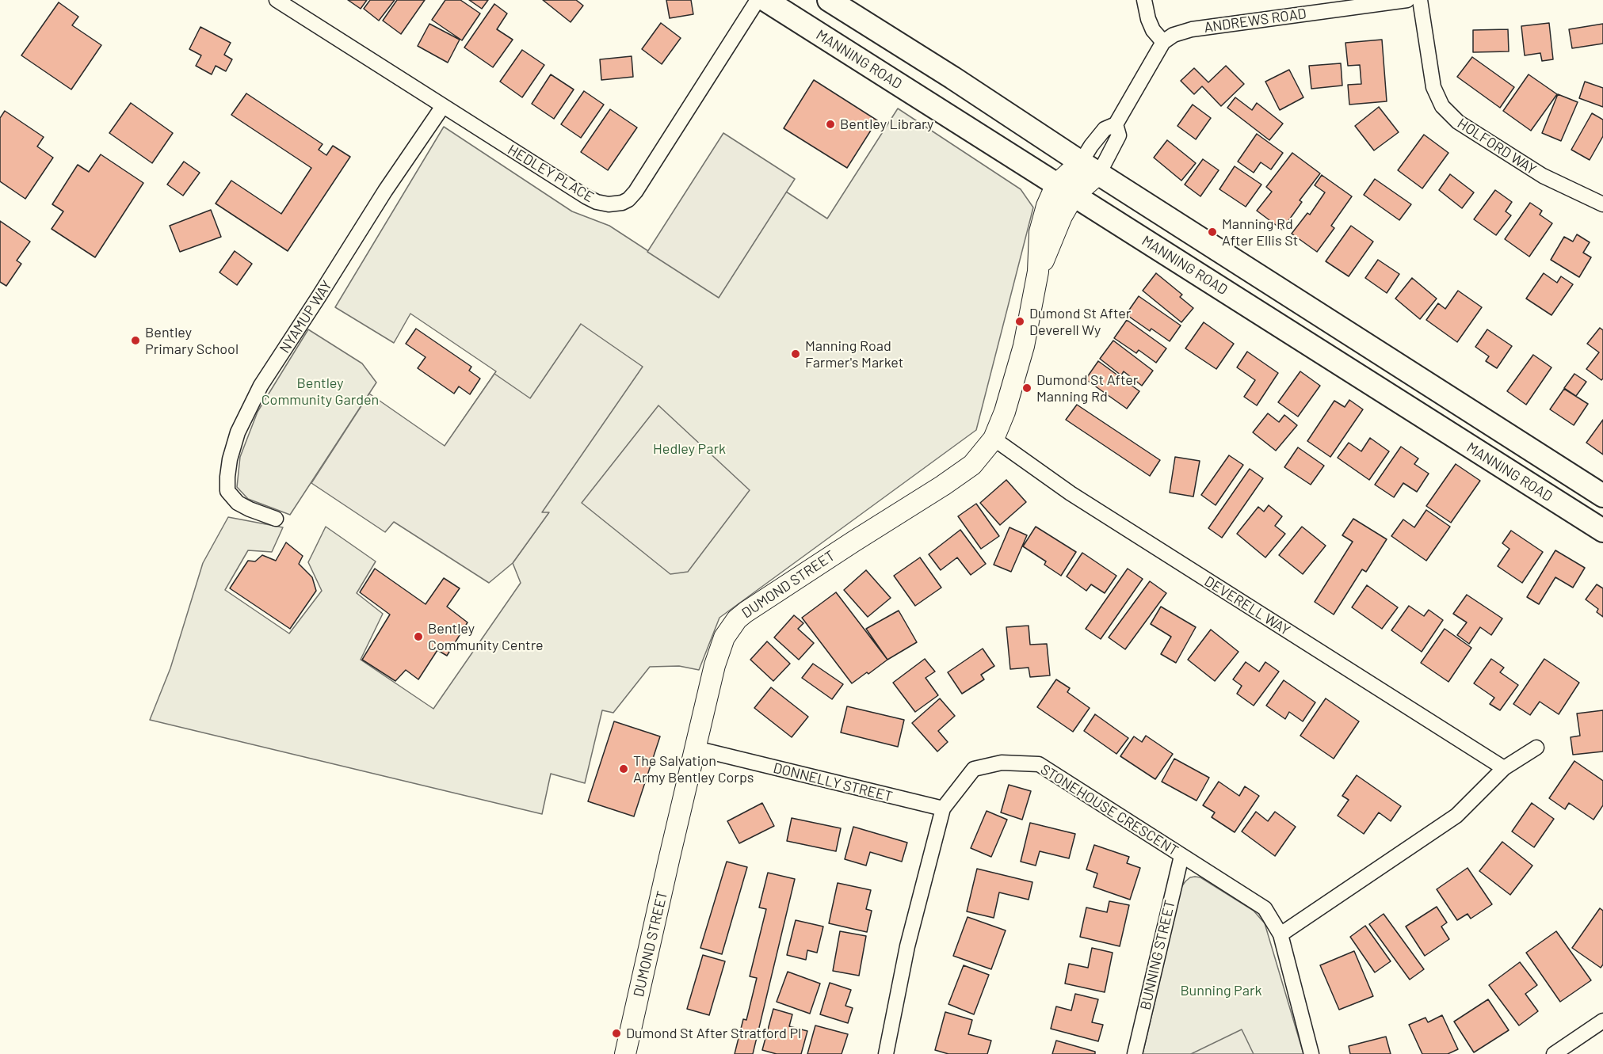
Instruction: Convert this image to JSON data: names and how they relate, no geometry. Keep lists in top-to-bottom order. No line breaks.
{"streets":{"main road":["MANNING ROAD"],"street":["ANDREWS ROAD","HOLFORD WAY","HEDLEY PLACE","NYAMUP WAY","DUMOND STREET","DEVERELL WAY","DONNELLY STREET","STONEHOUSE CRESCENT","BUNNING STREET"]},"crossings":[["MANNING ROAD","DUMOND STREET"],["HEDLEY PLACE","NYAMUP WAY"],["DUMOND STREET","DEVERELL WAY"],["DUMOND STREET","DONNELLY STREET"],["DONNELLY STREET","STONEHOUSE CRESCENT"],["STONEHOUSE CRESCENT","BUNNING STREET"]],"parks":["Bentley Community Garden","Hedley Park","Bunning Park"],"places":["Bentley Library","Manning Rd After Ellis St","Dumond St After Deverell Wy","Bentley Primary School","Manning Road Farmer's Market","Dumond St After Manning Rd","Bentley Community Centre","The Salvation Army Bentley Corps","Dumond St After Stratford Pl"]}
